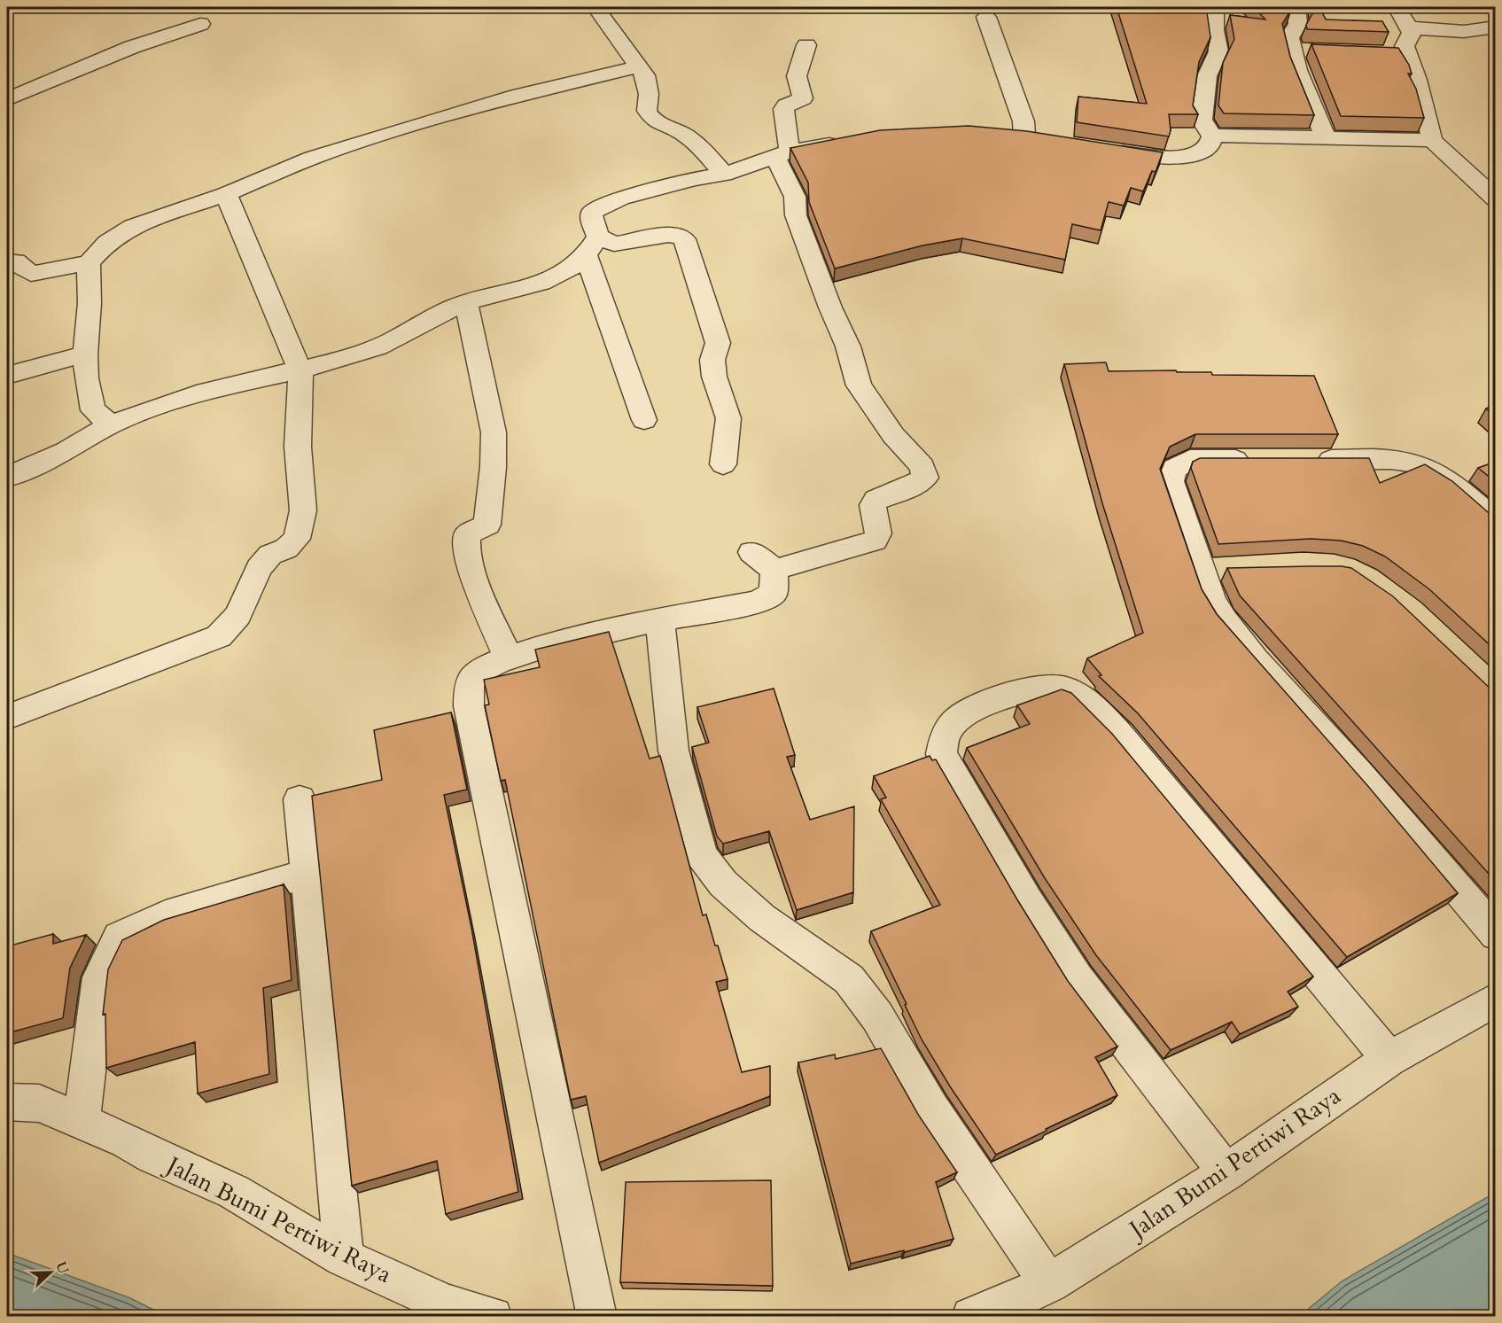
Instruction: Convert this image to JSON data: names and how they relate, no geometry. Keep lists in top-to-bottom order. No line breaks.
{"streets":{"street":["Jalan Bumi Pertiwi Raya"]},"north":"right"}
